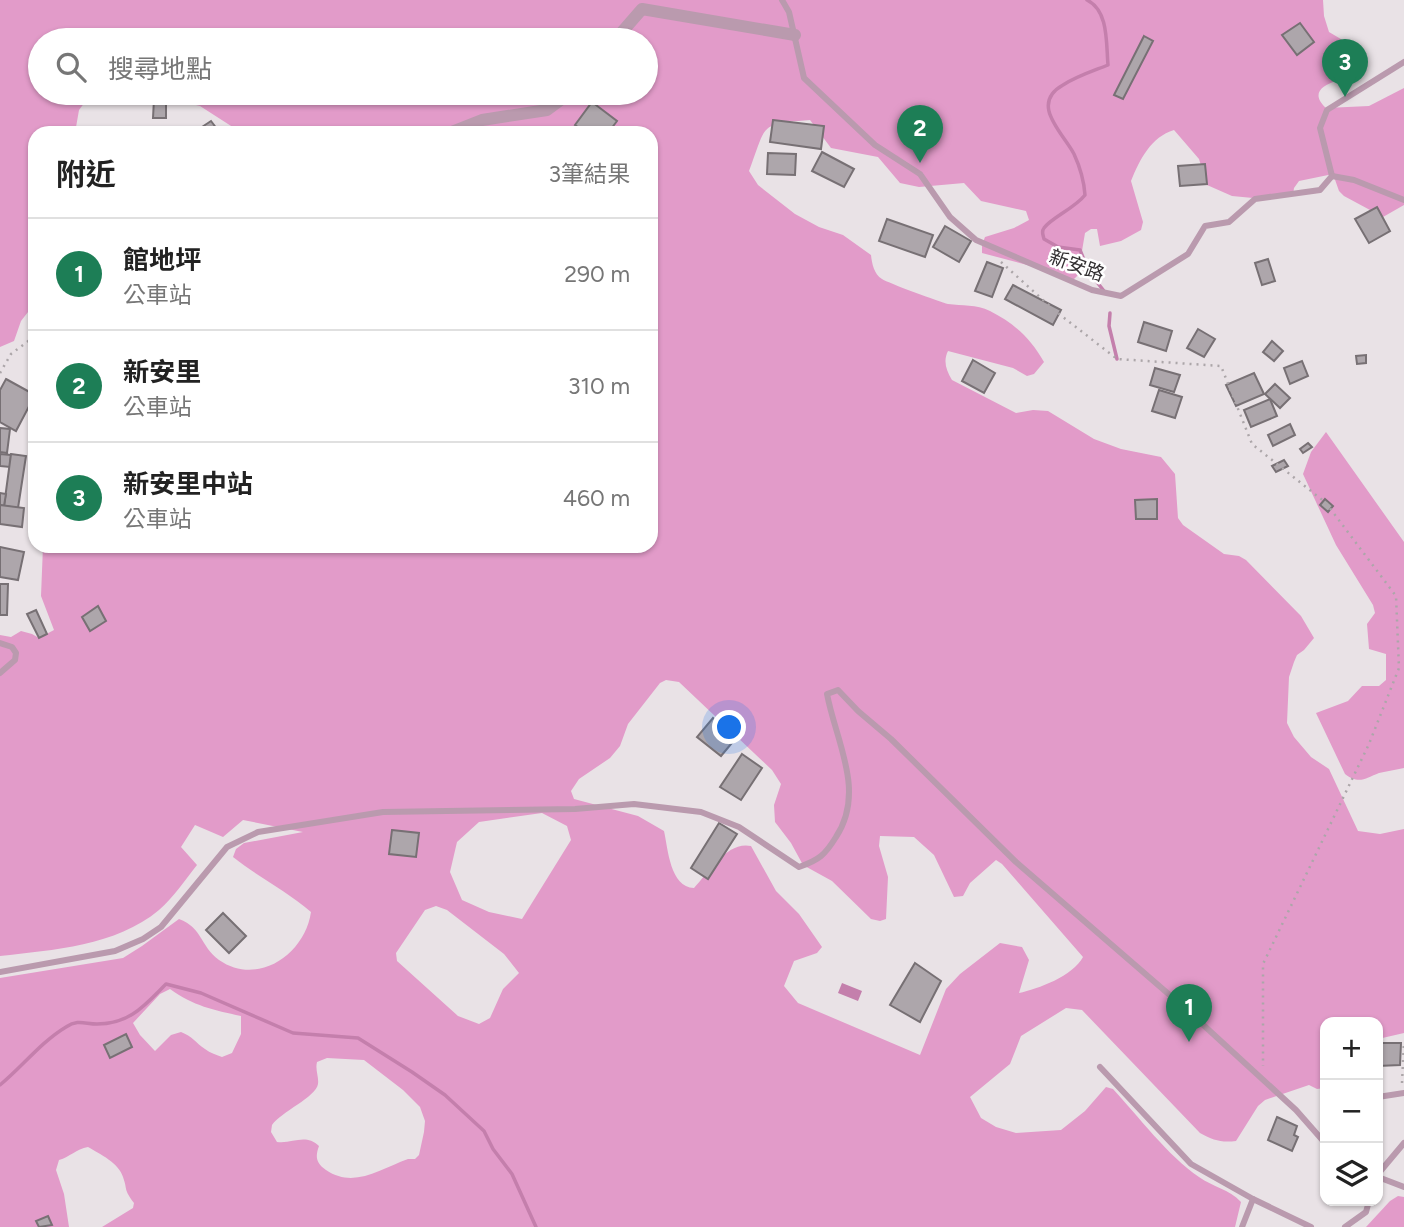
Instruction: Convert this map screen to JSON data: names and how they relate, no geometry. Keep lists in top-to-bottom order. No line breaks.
{"streets":{"lane":["新安路"]},"page":{"search":"搜尋地點","pins":["3","2","1"],"heading":["附近","3筆結果"],"list":[{"mark":"1","name":"館地坪","note":"公車站","value":"290 m"},{"mark":"2","name":"新安里","note":"公車站","value":"310 m"},{"mark":"3","name":"新安里中站","note":"公車站","value":"460 m"}],"map_buttons":["+","−"]}}
